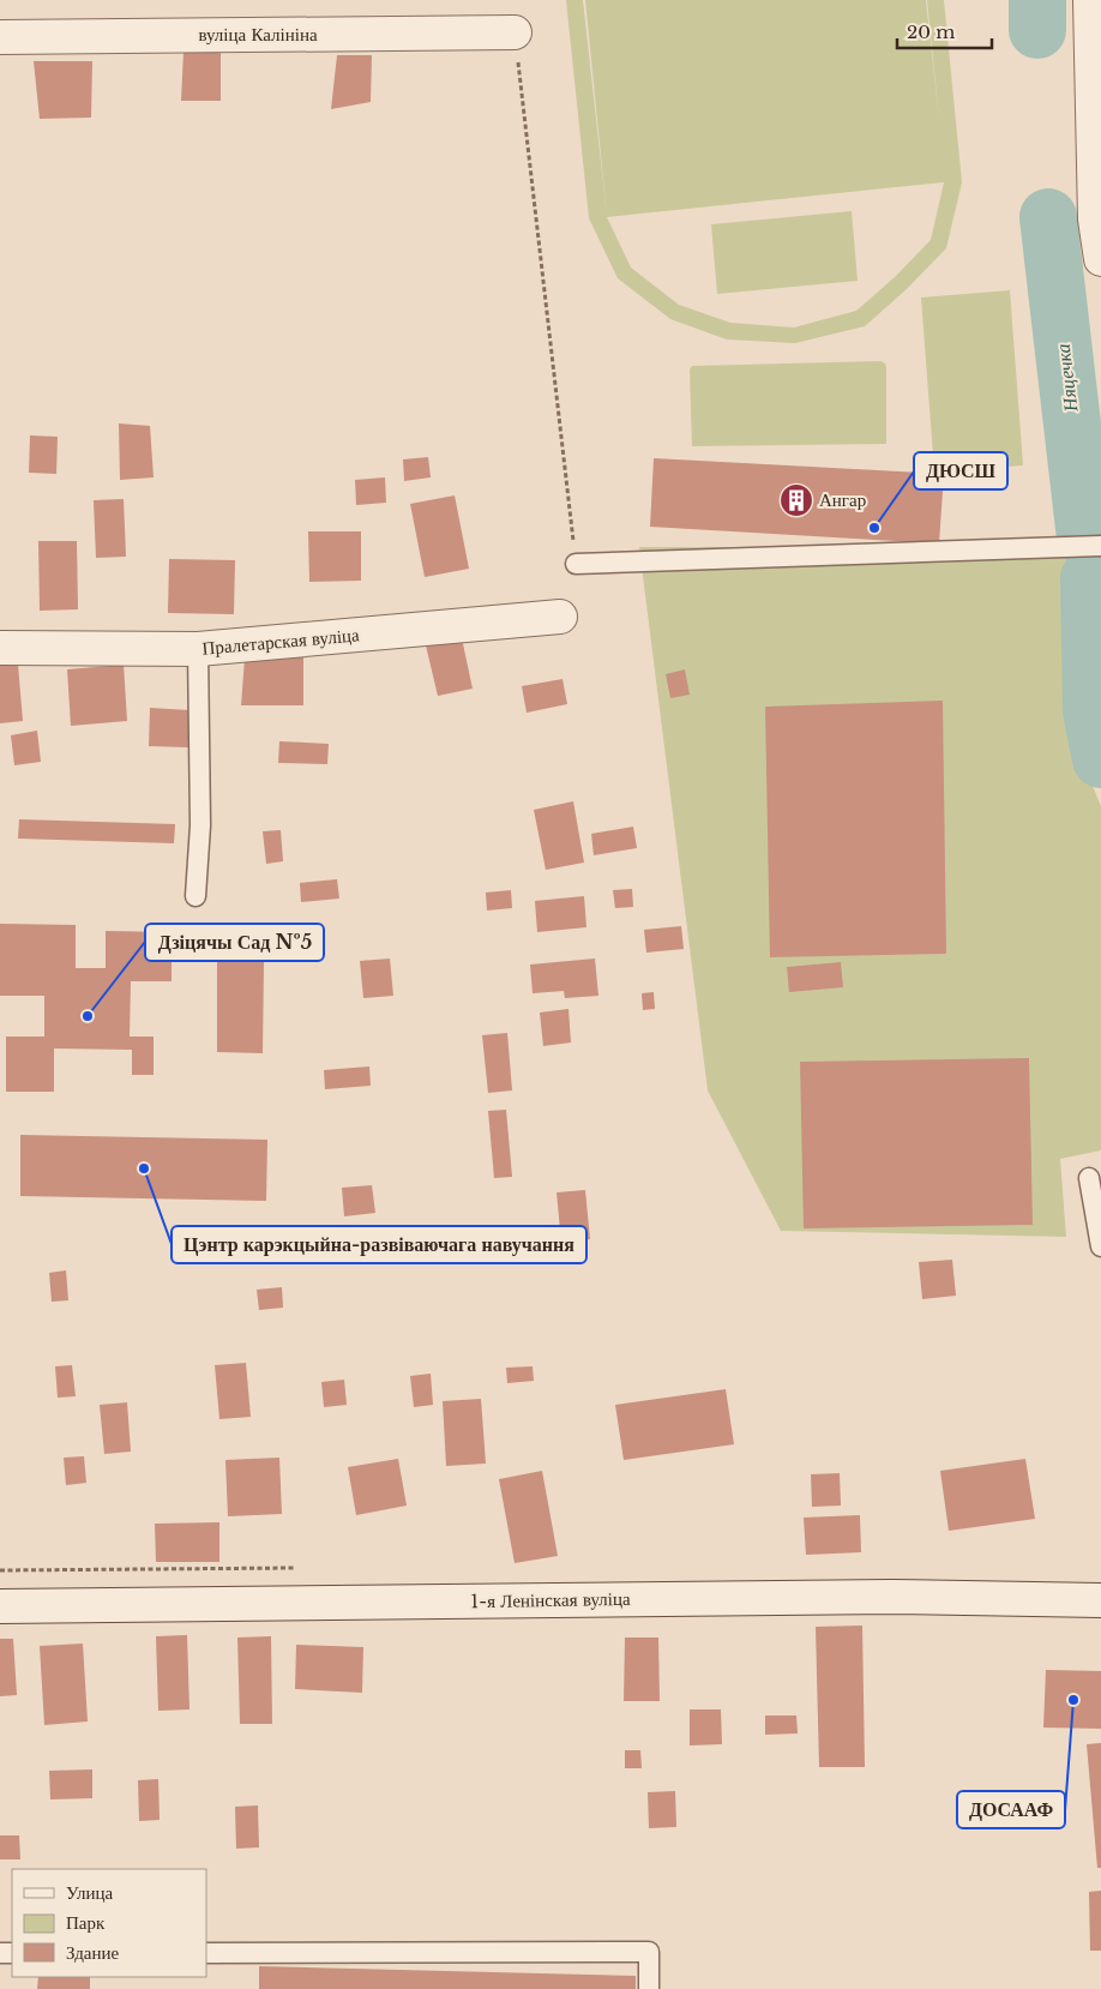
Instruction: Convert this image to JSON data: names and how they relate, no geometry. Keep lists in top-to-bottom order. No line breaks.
{"streets":{"street":["вуліца Калініна","Пралетарская вуліца","1-я Ленінская вуліца"]},"water":["Няцечка"],"places":{"building":["Ангар"],"other":["ДЮСШ","Дзіцячы Сад №5","Цэнтр карэкцыйна-развіваючага навучання","ДОСААФ"]},"legend":["Улица","Парк","Здание"],"scale_bar":"20 m"}
